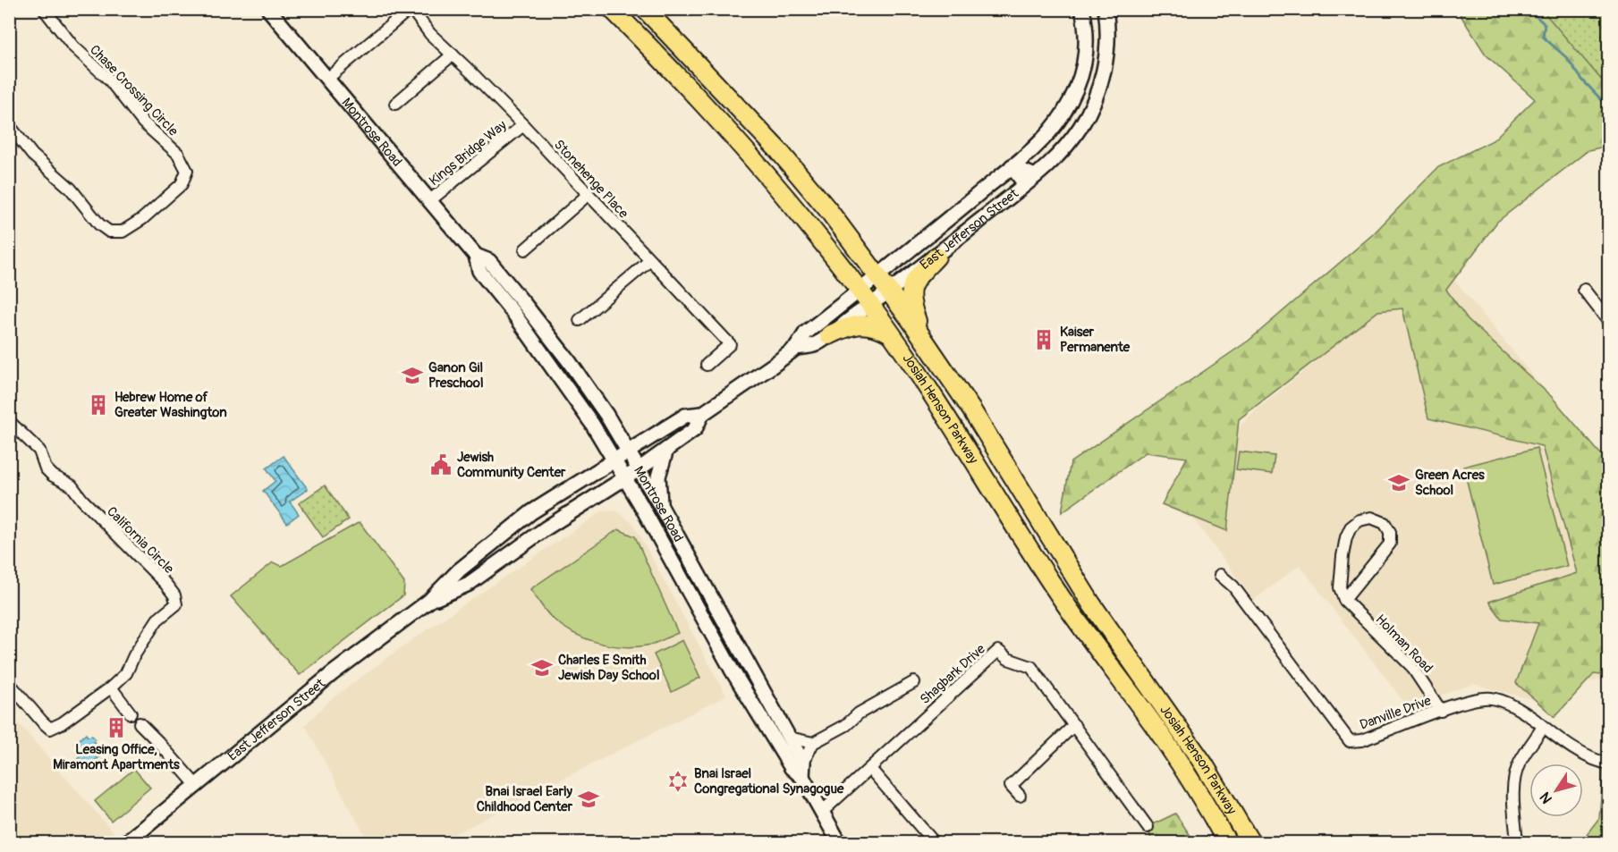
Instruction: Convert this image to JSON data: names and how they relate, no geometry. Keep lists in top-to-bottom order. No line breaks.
{"streets":{"main road":["Josiah Henson Parkway"],"street":["Chase Crossing Circle","Montrose Road","Kings Bridge Way","Stonehenge Place","East Jefferson Street","California Circle","Holman Road","Shagbark Drive","Danville Drive"]},"crossings":[["Montrose Road","Kings Bridge Way"],["Montrose Road","East Jefferson Street"],["Montrose Road","Shagbark Drive"],["Kings Bridge Way","Stonehenge Place"],["East Jefferson Street","Josiah Henson Parkway"],["Holman Road","Danville Drive"]],"places":{"building":["Kaiser Permanente","Hebrew Home of Greater Washington","Leasing Office, Miramont Apartments"],"school or university":["Ganon Gil Preschool","Green Acres School","Charles E Smith Jewish Day School","Bnai Israel Early Childhood Center"],"public building":["Jewish Community Center"],"synagogue":["Bnai Israel Congregational Synagogue"]},"north":"bottom left"}
